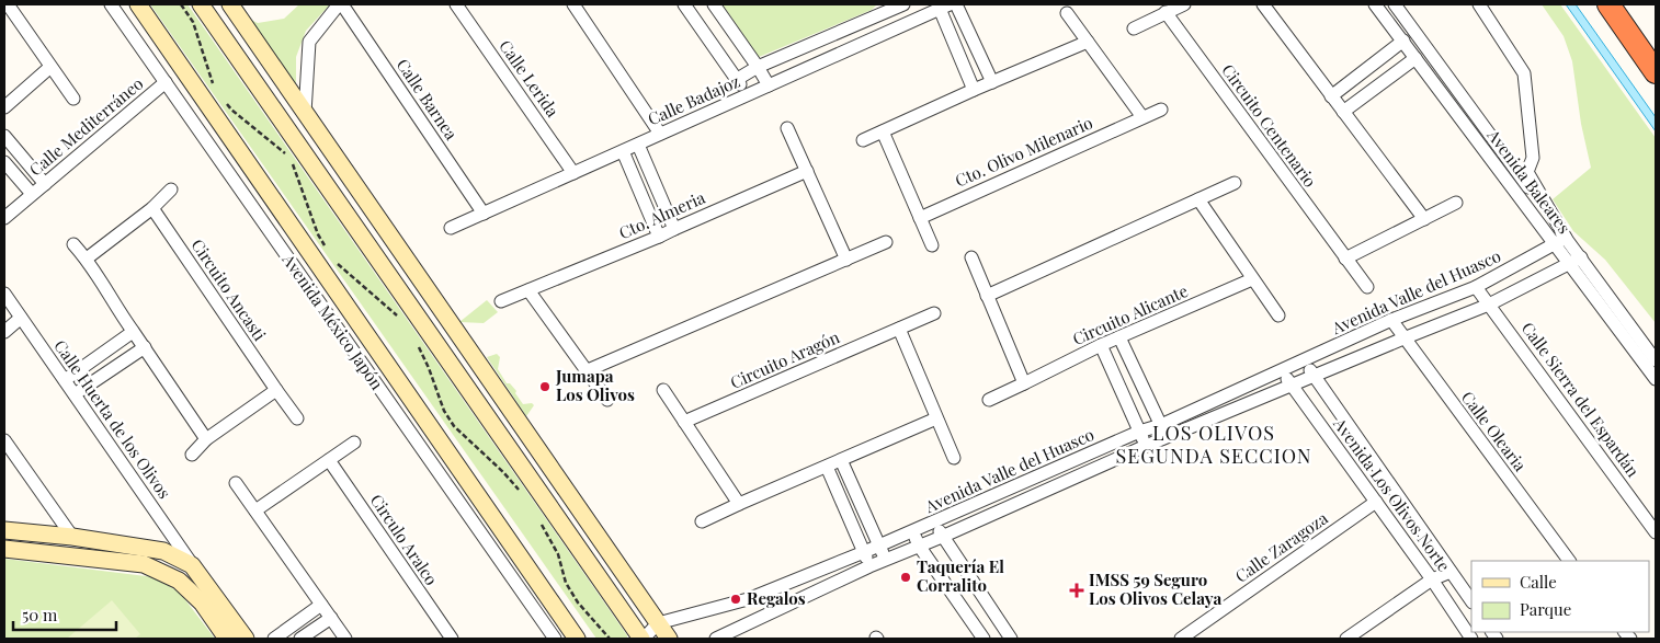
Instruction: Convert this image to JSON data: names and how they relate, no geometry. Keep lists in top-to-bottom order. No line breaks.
{"streets":{"street":["Calle Lerida","Calle Barnea","Calle Badajoz","Circuito Centenario","Calle Mediterráneo","Cto. Olivo Milenario","Avenida Baleares","Cto. Almeria","Circuito Ancasti","Avenida Valle del Huasco","Circuito Alicante","Avenida México Japón","Circuito Aragón","Calle Sierra del Espardán","Calle Huerta de los Olivos","Calle Olearia","Avenida Los Olivos Norte","Circulo Aralco","Calle Zaragoza"]},"crossings":[["Calle Lerida","Calle Badajoz"],["Calle Barnea","Calle Badajoz"],["Calle Mediterráneo","Avenida México Japón"],["Avenida Baleares","Avenida Valle del Huasco"],["Avenida Valle del Huasco","Calle Sierra del Espardán"],["Avenida Valle del Huasco","Calle Olearia"],["Avenida Valle del Huasco","Avenida Los Olivos Norte"],["Avenida Los Olivos Norte","Calle Zaragoza"]],"districts":["LOS OLIVOS SEGUNDA SECCION"],"places":{"other":["Jumapa Los Olivos","Taquería El Corralito","Regalos"],"health":["IMSS 59 Seguro Los Olivos Celaya"]},"legend":["Calle","Parque"],"scale_bar":"50 m"}
